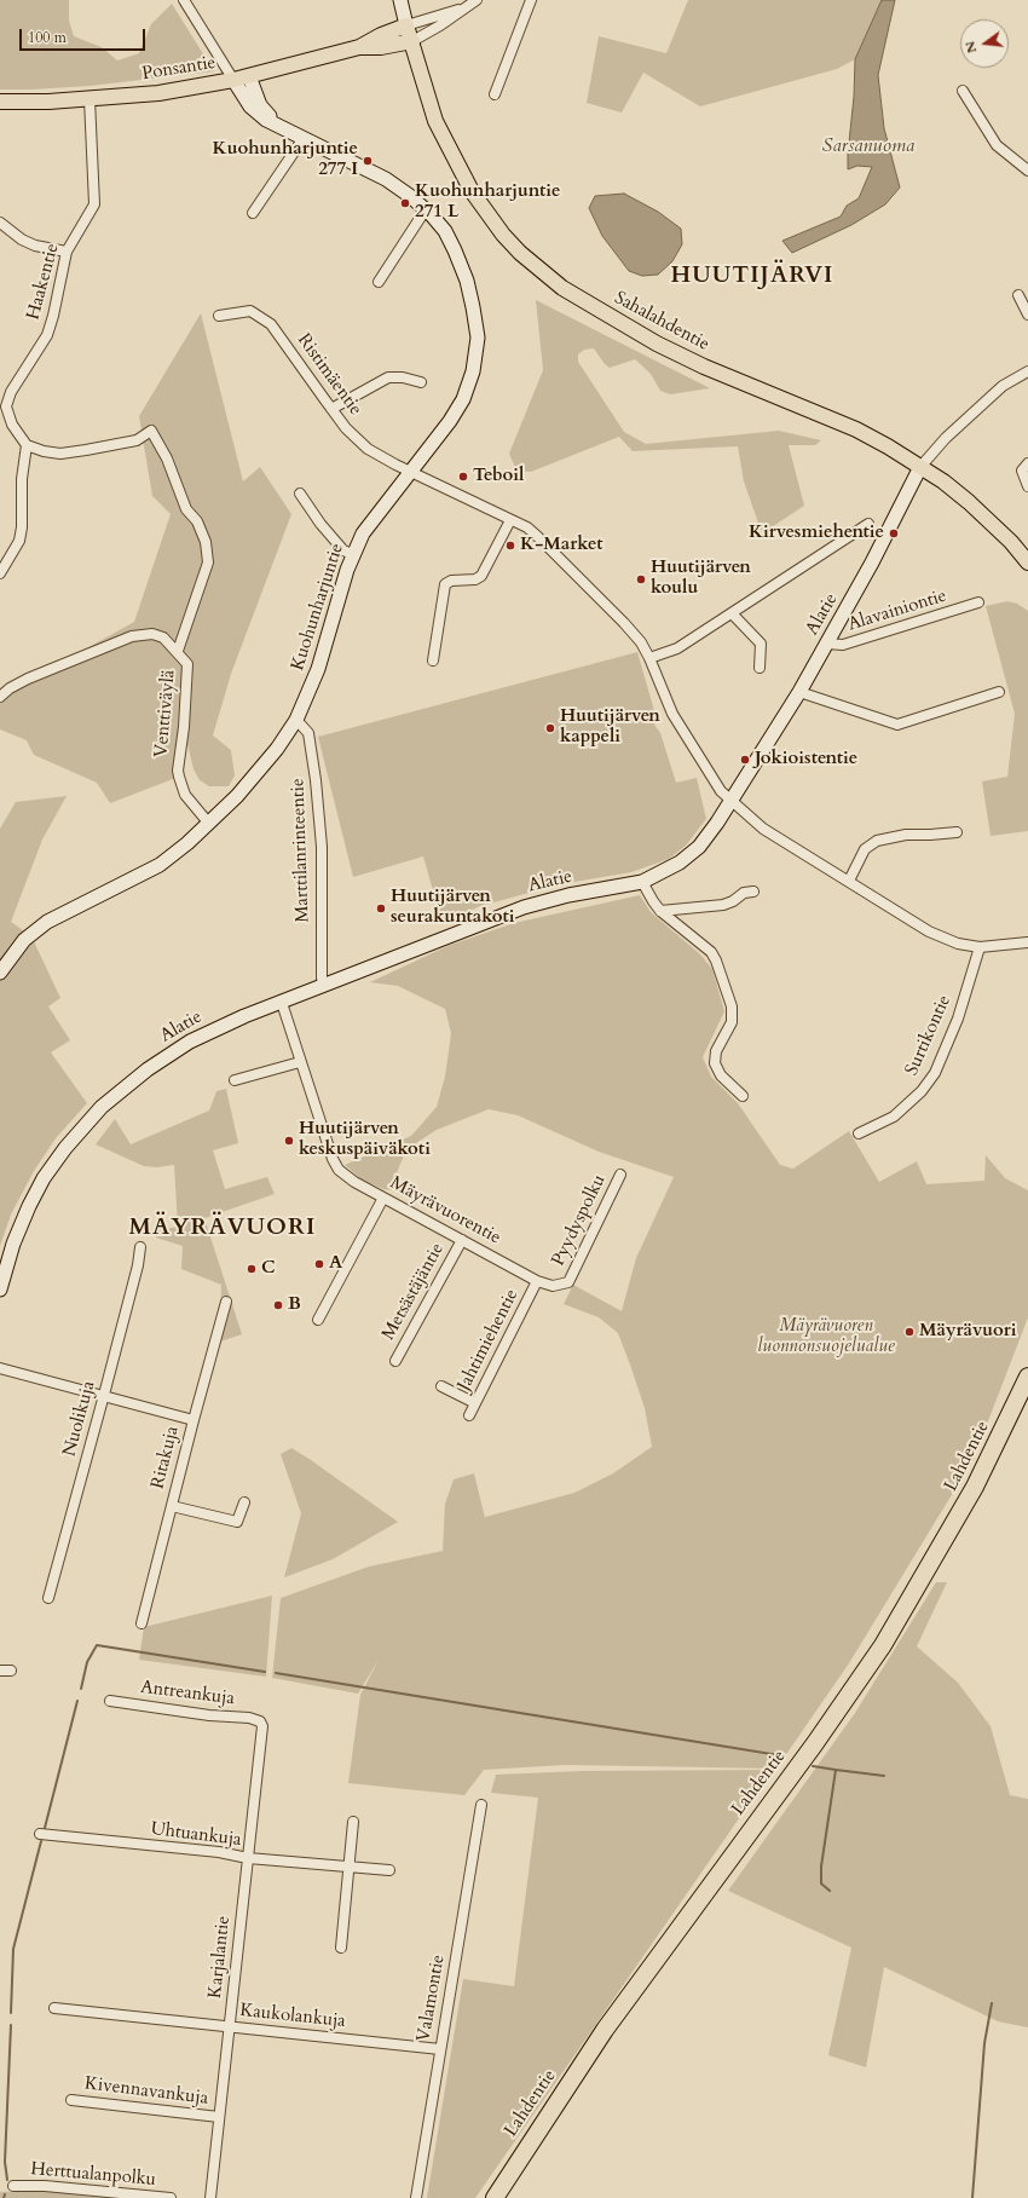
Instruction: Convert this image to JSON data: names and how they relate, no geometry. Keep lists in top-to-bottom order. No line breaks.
{"streets":{"highway":["Lahdentie"],"main road":["Ponsantie","Sahalahdentie"],"street":["Haakentie","Ristimäentie","Kuohunharjuntie","Alavainiontie","Alatie","Venttiväylä","Marttilanrinteentie","Surtikontie","Mäyrävuorentie","Pyydyspolku","Metsästäjäntie","Jahtimiehentie","Nuolikuja","Ritakuja","Antreankuja","Uhtuankuja","Karjalantie","Valamontie","Kaukolankuja","Kivennavankuja","Herttualanpolku"]},"crossings":[["Ponsantie","Haakentie"],["Ponsantie","Sahalahdentie"],["Ponsantie","Kuohunharjuntie"],["Sahalahdentie","Alatie"],["Ristimäentie","Kuohunharjuntie"],["Kuohunharjuntie","Venttiväylä"],["Kuohunharjuntie","Marttilanrinteentie"],["Alavainiontie","Alatie"],["Alatie","Marttilanrinteentie"],["Alatie","Mäyrävuorentie"],["Mäyrävuorentie","Pyydyspolku"],["Mäyrävuorentie","Metsästäjäntie"],["Mäyrävuorentie","Jahtimiehentie"],["Antreankuja","Karjalantie"],["Uhtuankuja","Karjalantie"],["Karjalantie","Kaukolankuja"],["Karjalantie","Kivennavankuja"],["Valamontie","Kaukolankuja"]],"districts":["HUUTIJÄRVI","MÄYRÄVUORI"],"water":["Sarsanuoma"],"parks":["Mäyrävuoren luonnonsuojelualue"],"places":["Kuohunharjuntie 277 I","Kuohunharjuntie 271 L","Teboil","Kirvesmiehentie","K-Market","Huutijärven koulu","Huutijärven kappeli","Jokioistentie","Huutijärven seurakuntakoti","Huutijärven keskuspäiväkoti","A","C","B","Mäyrävuori"],"scale_bar":"100 m","north":"left"}
